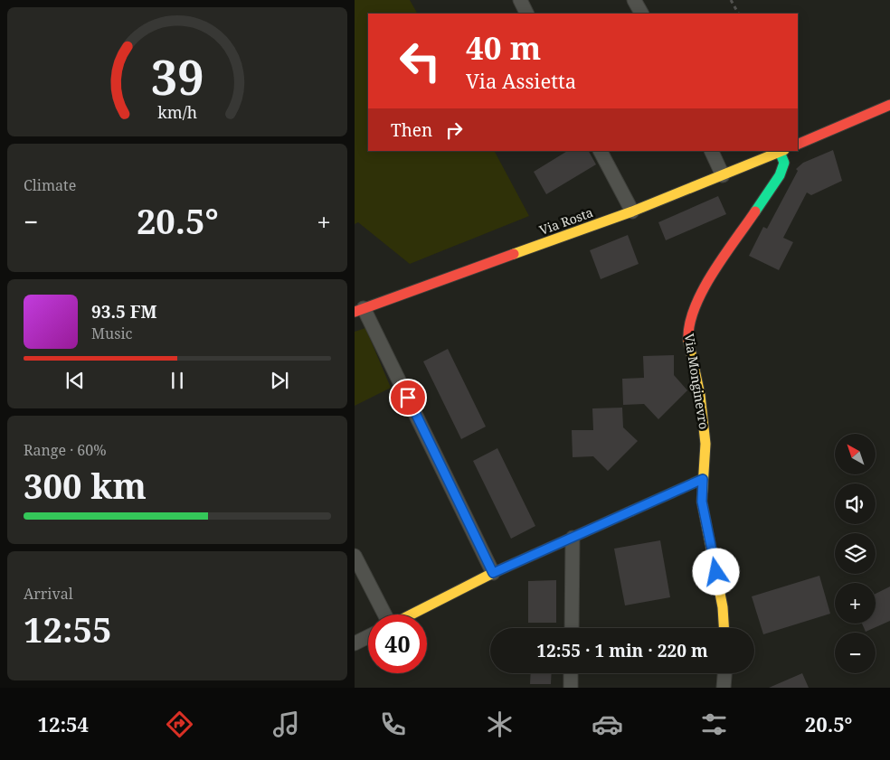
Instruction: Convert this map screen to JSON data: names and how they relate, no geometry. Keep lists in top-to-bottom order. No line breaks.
{"streets":{"street":["Via Rosta","Via Monginevro"]},"crossings":[["Via Rosta","Via Monginevro"]],"north":"top left","page":{"turn":["40 m","Via Assietta"],"then":"Then","tile":["Climate",["Range · 60%","300 km"],["Arrival","12:55"]],"heat":["−","20.5°","+"],"song":["93.5 FM","Music"],"map_buttons":["+","−"],"limit":"40","trip":"12:55 · 1 min · 220 m","tabs":["12:54","20.5°"],"gauge":["39","km/h"]}}
